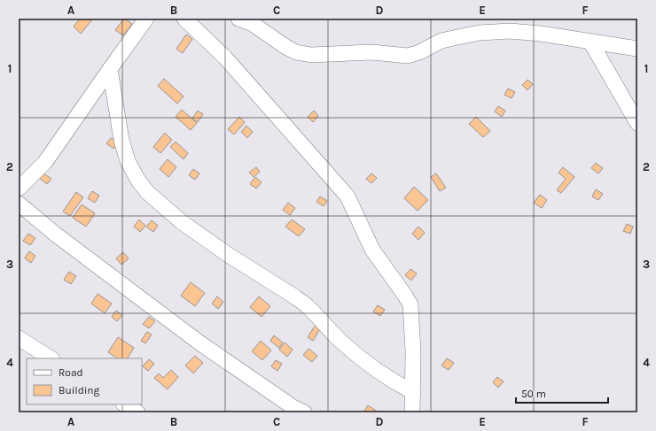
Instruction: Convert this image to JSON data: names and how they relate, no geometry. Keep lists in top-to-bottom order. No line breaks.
{"legend":["Road","Building"],"scale_bar":"50 m","grid":{"columns":["A","B","C","D","E","F"],"rows":["1","2","3","4"]}}
